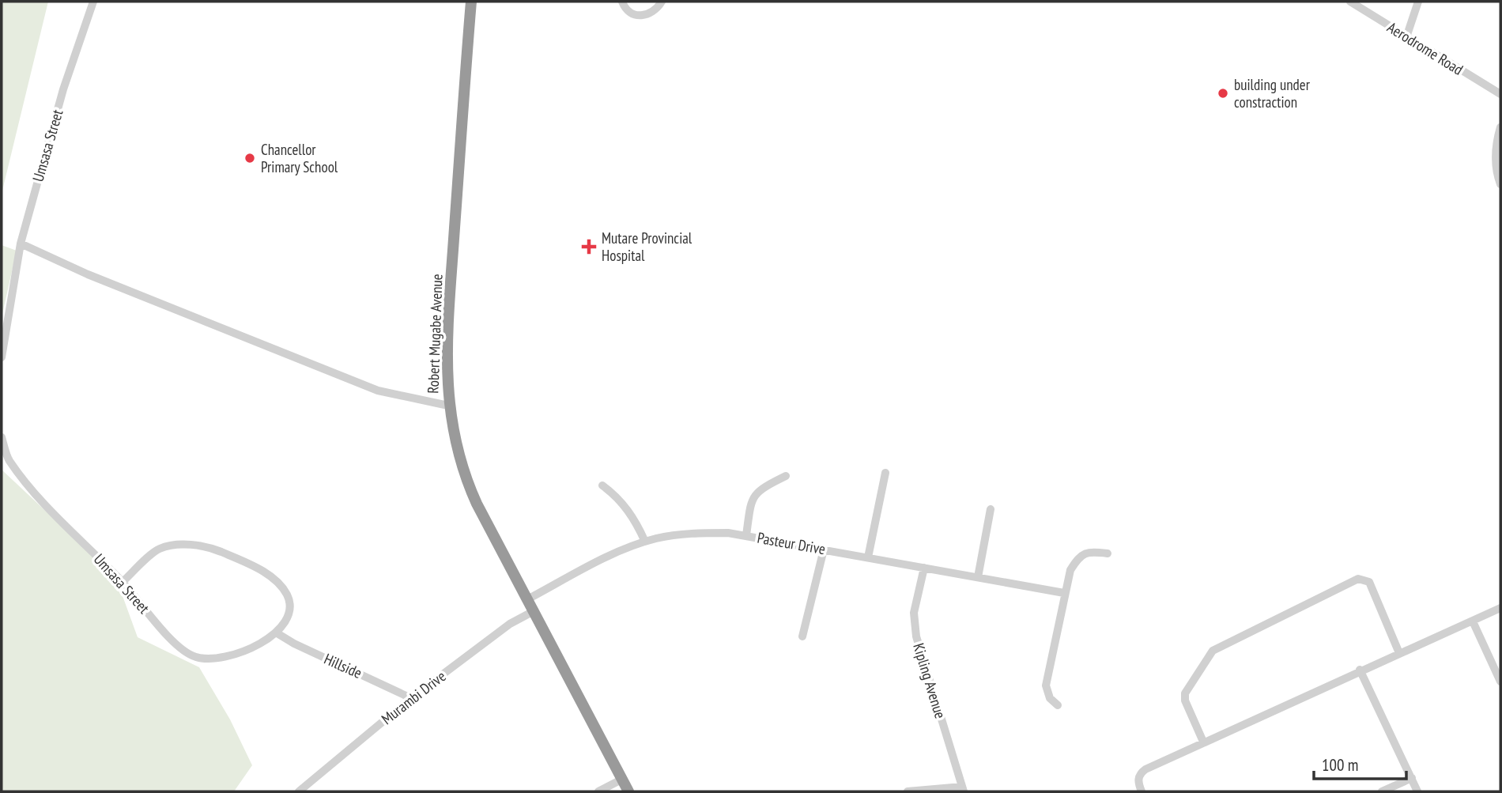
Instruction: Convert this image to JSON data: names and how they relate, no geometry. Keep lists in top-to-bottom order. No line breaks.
{"streets":{"highway":["Robert Mugabe Avenue"],"street":["Aerodrome Road","Umsasa Street","Pasteur Drive","Hillside","Kipling Avenue","Murambi Drive"]},"crossings":[["Umsasa Street","Hillside"],["Robert Mugabe Avenue","Pasteur Drive"],["Robert Mugabe Avenue","Murambi Drive"],["Pasteur Drive","Kipling Avenue"],["Hillside","Murambi Drive"]],"places":{"other":["building under constraction","Chancellor Primary School"],"health":["Mutare Provincial Hospital"]},"scale_bar":"100 m"}
